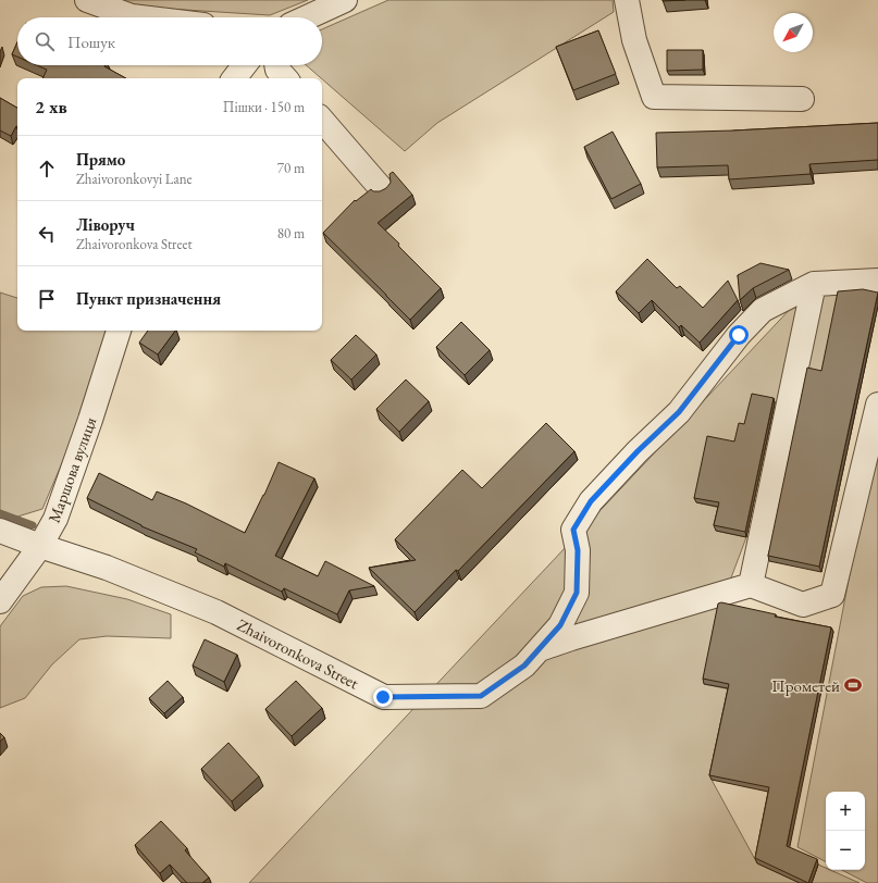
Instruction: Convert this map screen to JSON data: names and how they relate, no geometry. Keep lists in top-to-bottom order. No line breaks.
{"streets":{"street":["Маршова вулиця","Zhaivoronkova Street"]},"crossings":[["Маршова вулиця","Zhaivoronkova Street"]],"places":{"sports":["Прометей"]},"north":"bottom left","page":{"search":"Пошук","heading":["2 хв","Пішки · 150 m"],"list":[["Прямо","Zhaivoronkovyi Lane","70 m"],["Ліворуч","Zhaivoronkova Street","80 m"],"Пункт призначення"],"map_buttons":["+","−"]}}
